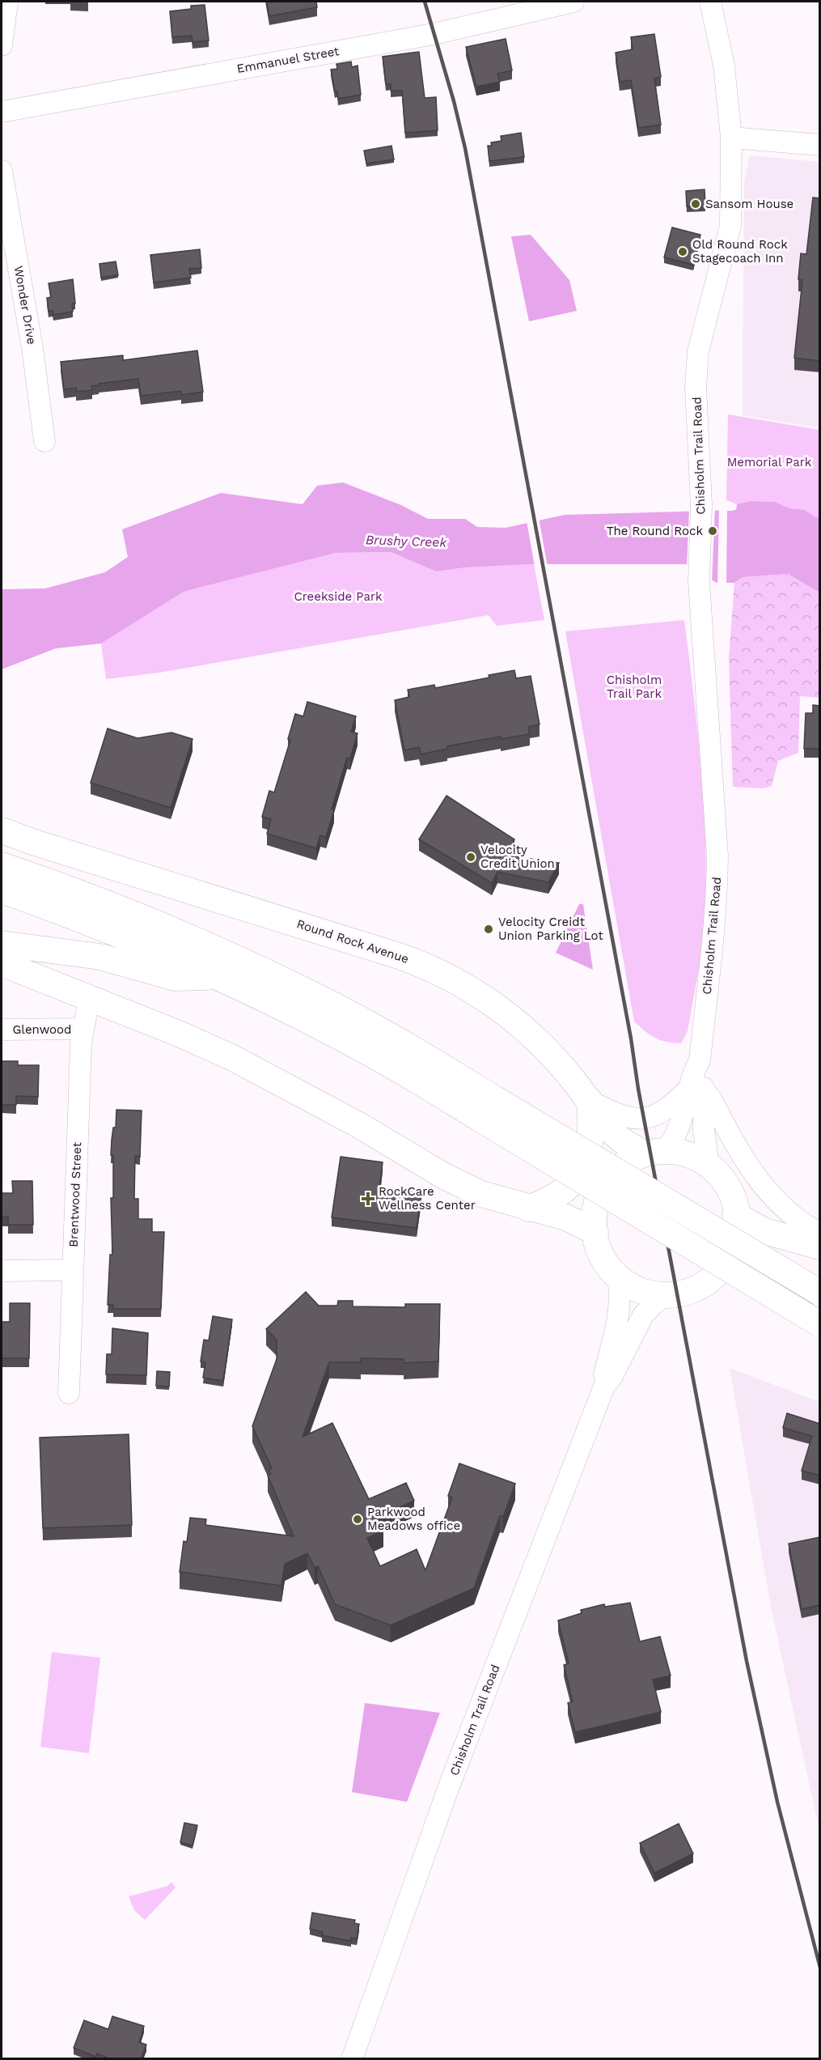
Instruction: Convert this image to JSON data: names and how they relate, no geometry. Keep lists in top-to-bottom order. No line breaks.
{"streets":{"main road":["Round Rock Avenue"],"street":["Emmanuel Street","Wonder Drive","Chisholm Trail Road","Glenwood","Brentwood Street"]},"crossings":[["Chisholm Trail Road","Round Rock Avenue"],["Glenwood","Brentwood Street"]],"water":["Brushy Creek"],"parks":["Memorial Park","Creekside Park","Chisholm Trail Park"],"places":{"other":["Sansom House","Old Round Rock Stagecoach Inn","The Round Rock","Velocity Credit Union","Velocity Creidt Union Parking Lot","Parkwood Meadows office"],"health":["RockCare Wellness Center"]}}
